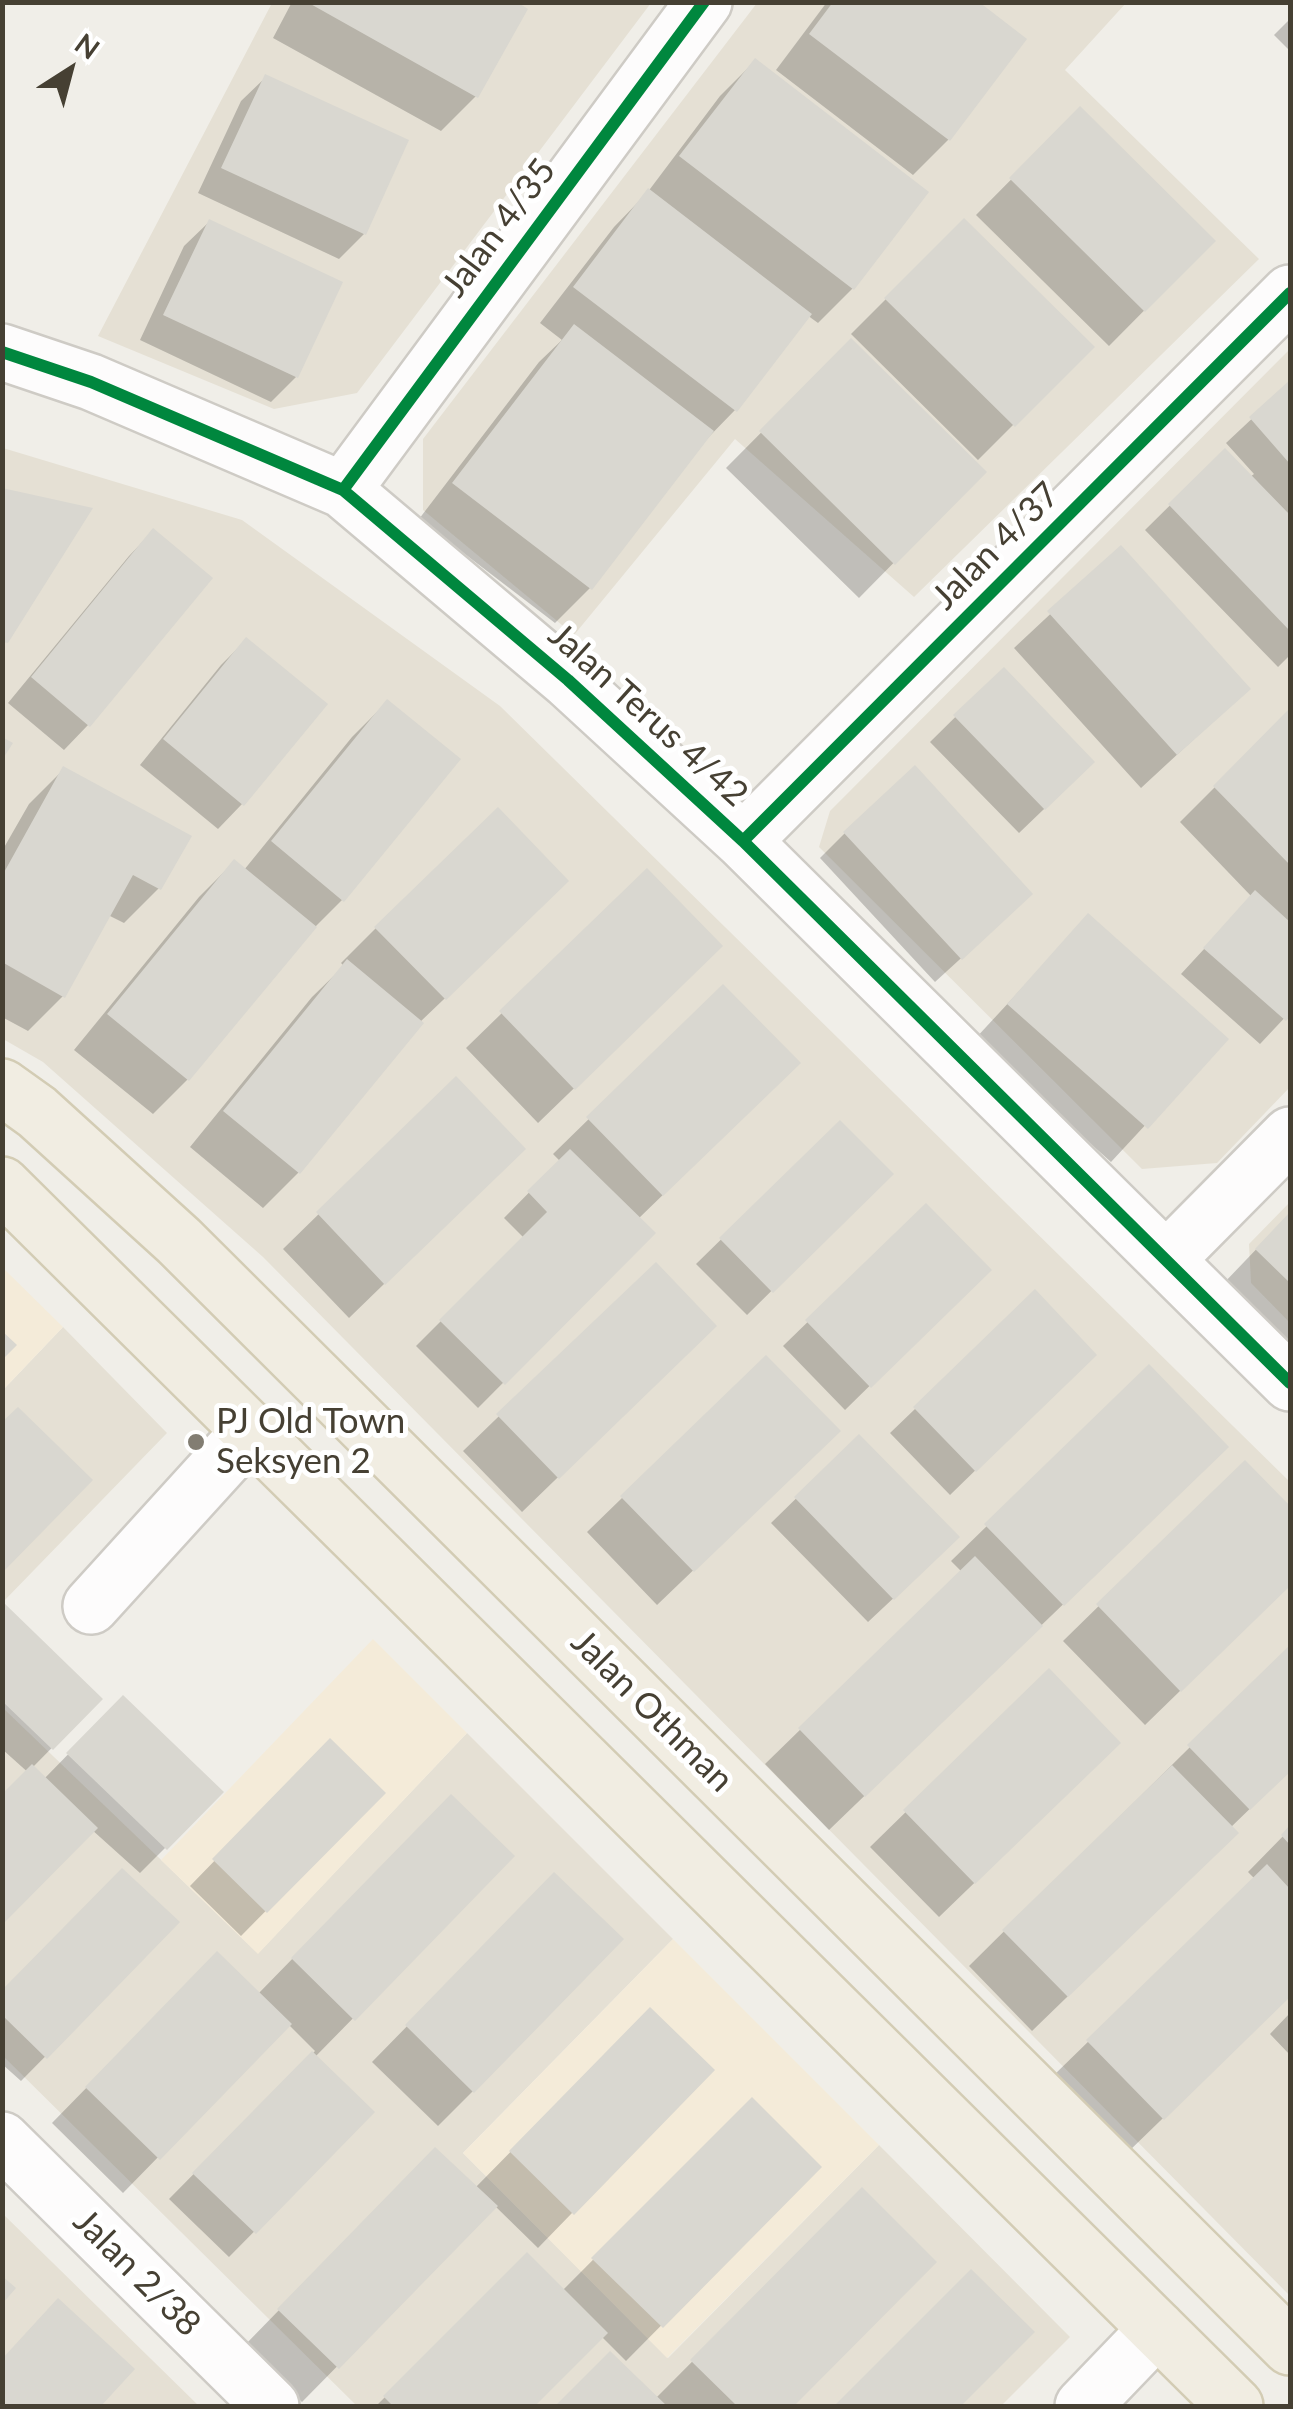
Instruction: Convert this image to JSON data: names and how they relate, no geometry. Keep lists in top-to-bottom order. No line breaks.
{"streets":{"main road":["Jalan Othman"],"street":["Jalan 4/35","Jalan 4/37","Jalan Terus 4/42","Jalan 2/38"]},"crossings":[["Jalan 4/35","Jalan Terus 4/42"],["Jalan 4/37","Jalan Terus 4/42"]],"places":["PJ Old Town Seksyen 2"],"north":"top right"}
